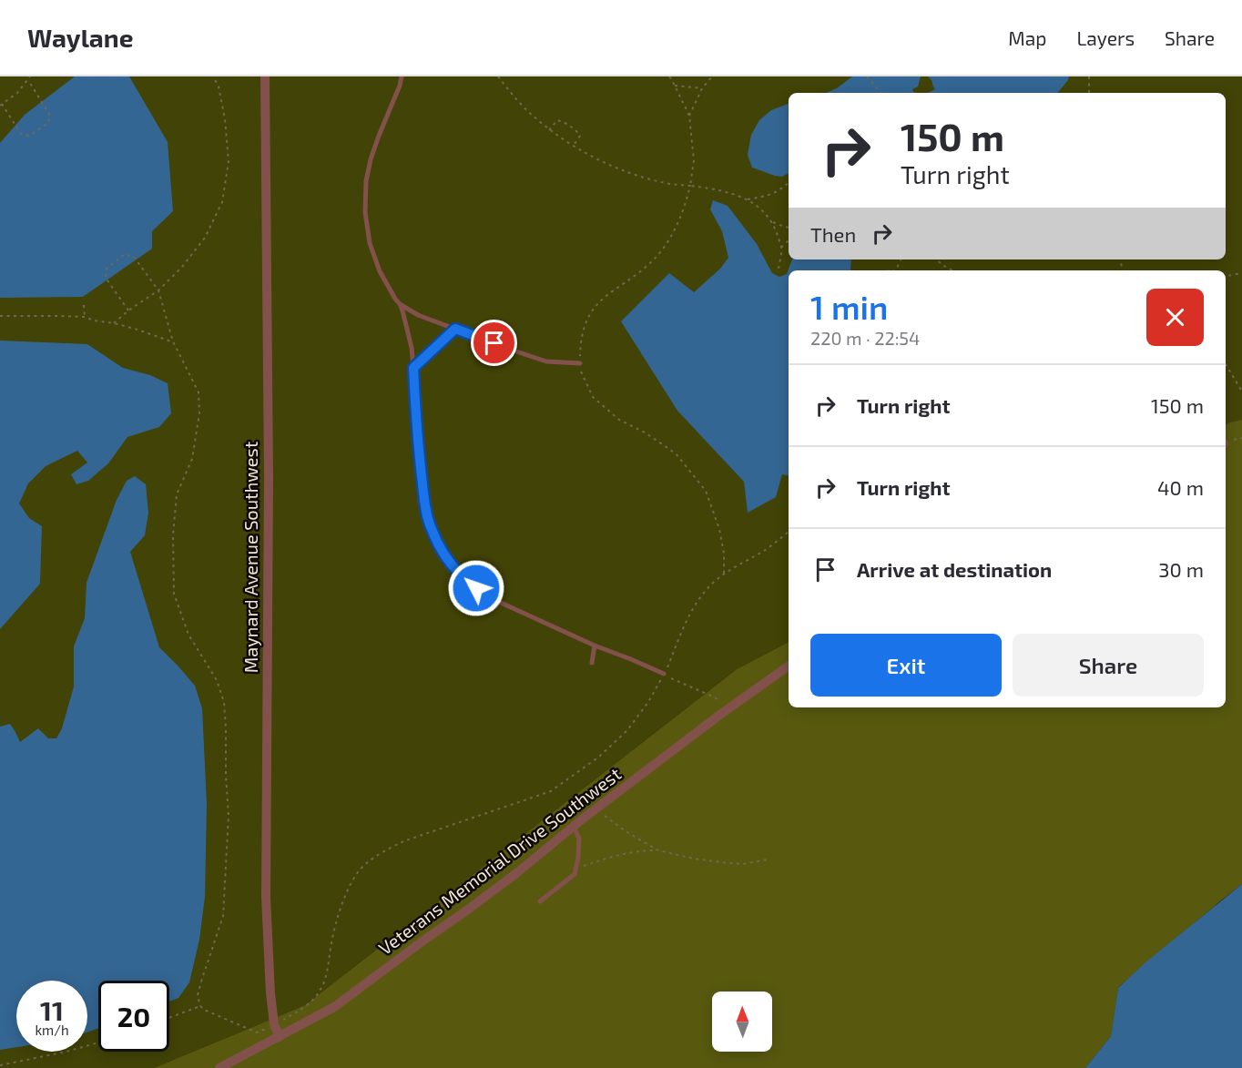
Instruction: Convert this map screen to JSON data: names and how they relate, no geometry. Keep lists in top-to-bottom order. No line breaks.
{"streets":{"street":["Maynard Avenue Southwest","Veterans Memorial Drive Southwest"]},"crossings":[["Maynard Avenue Southwest","Veterans Memorial Drive Southwest"]],"north":"top","page":{"header":"Waylane","nav":["Map","Layers","Share"],"turn":["150 m","Turn right"],"then":"Then","heading":["1 min","220 m · 22:54"],"list":[{"name":"Turn right","value":"150 m"},{"name":"Turn right","value":"40 m"},{"name":"Arrive at destination","value":"30 m"}],"buttons":["Exit","Share"],"speed":"11 km/h","limit":"20"}}
